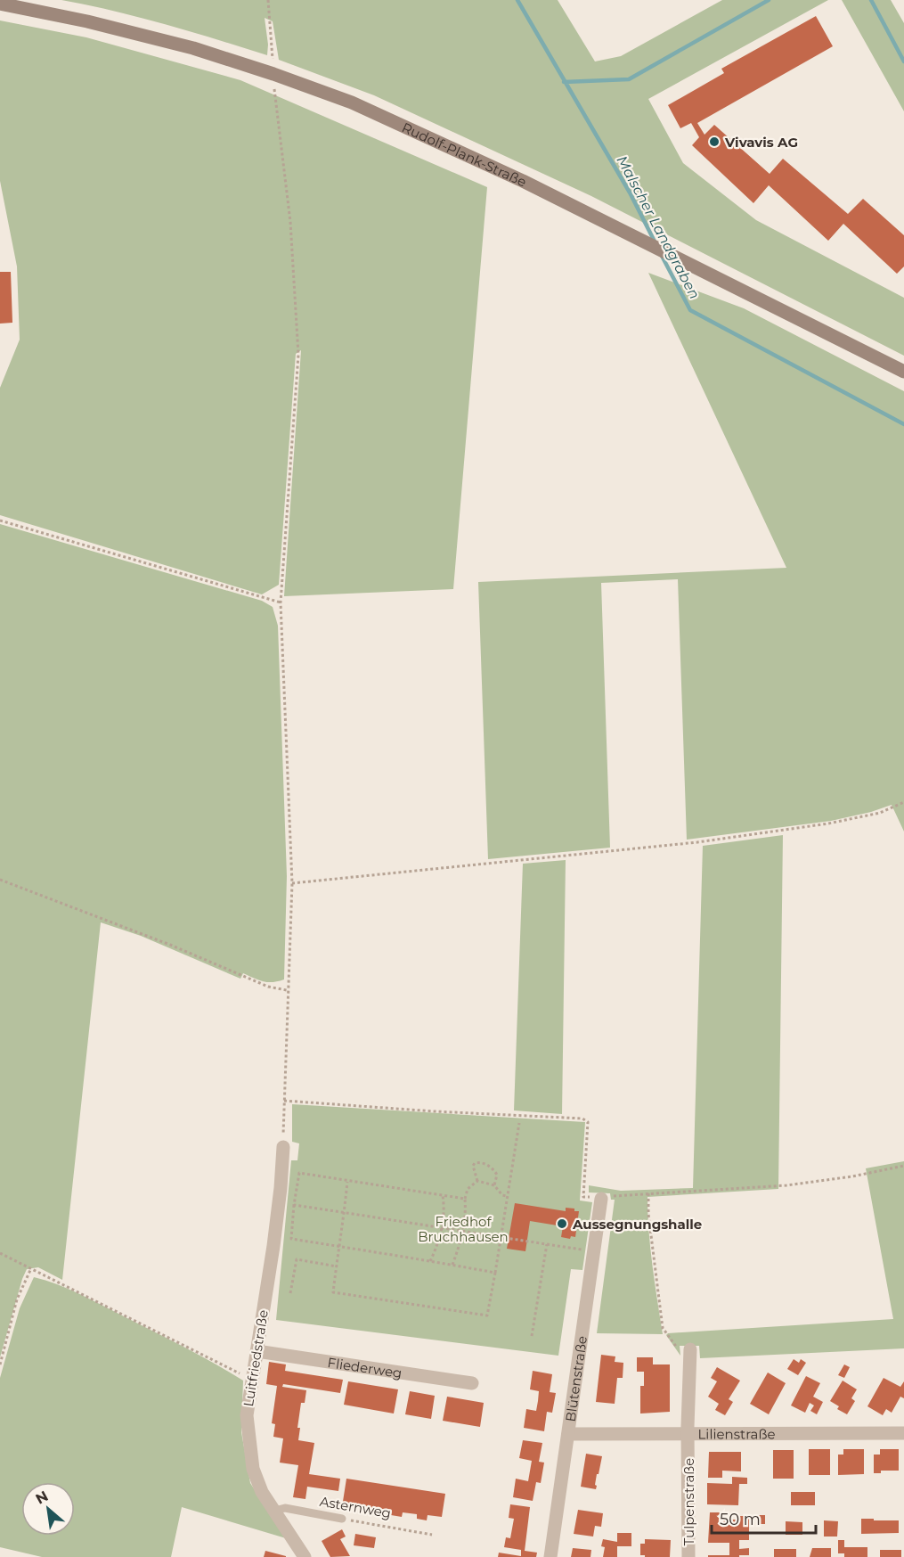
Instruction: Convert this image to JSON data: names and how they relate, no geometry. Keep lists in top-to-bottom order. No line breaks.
{"streets":{"main road":["Rudolf-Plank-Straße"],"street":["Luitfriedstraße","Fliederweg","Blütenstraße","Lilienstraße","Tulpenstraße"],"lane":["Asternweg"]},"crossings":[["Luitfriedstraße","Fliederweg"],["Luitfriedstraße","Asternweg"],["Blütenstraße","Lilienstraße"],["Lilienstraße","Tulpenstraße"]],"water":["Malscher Landgraben"],"parks":["Friedhof Bruchhausen"],"places":["Vivavis AG","Aussegnungshalle"],"scale_bar":"50 m","north":"top left"}
